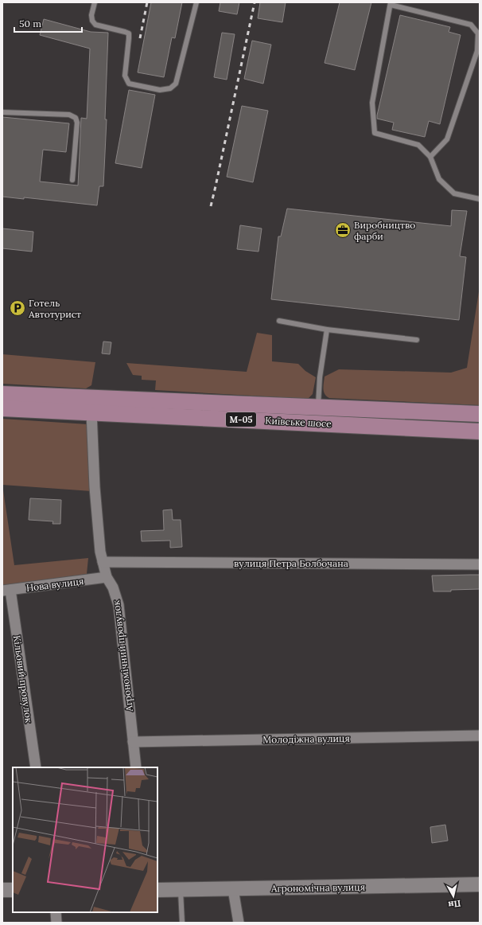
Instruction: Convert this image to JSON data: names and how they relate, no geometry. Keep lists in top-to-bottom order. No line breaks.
{"streets":{"main road":["М-05","Київське шосе"],"street":["вулиця Петра Болбочана","Нова вулиця","Агрономічний провулок","Кільовий провулок","Молодіжна вулиця","Агрономічна вулиця"]},"crossings":[["Київське шосе","Агрономічний провулок"],["вулиця Петра Болбочана","Агрономічний провулок"],["Нова вулиця","Агрономічний провулок"],["Нова вулиця","Кільовий провулок"],["Агрономічний провулок","Молодіжна вулиця"]],"places":{"office":["Виробництво фарби"],"parking":["Готель Автотурист"]},"scale_bar":"50 m","north":"bottom"}
